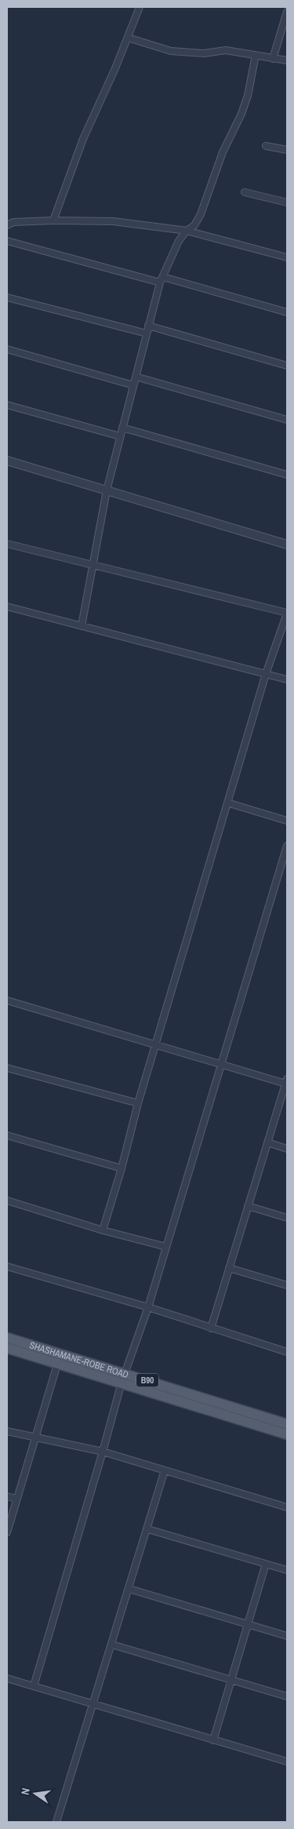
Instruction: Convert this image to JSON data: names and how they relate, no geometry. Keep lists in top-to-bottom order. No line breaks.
{"streets":{"main road":["SHASHAMANE-ROBE ROAD","B90"]},"north":"left"}
